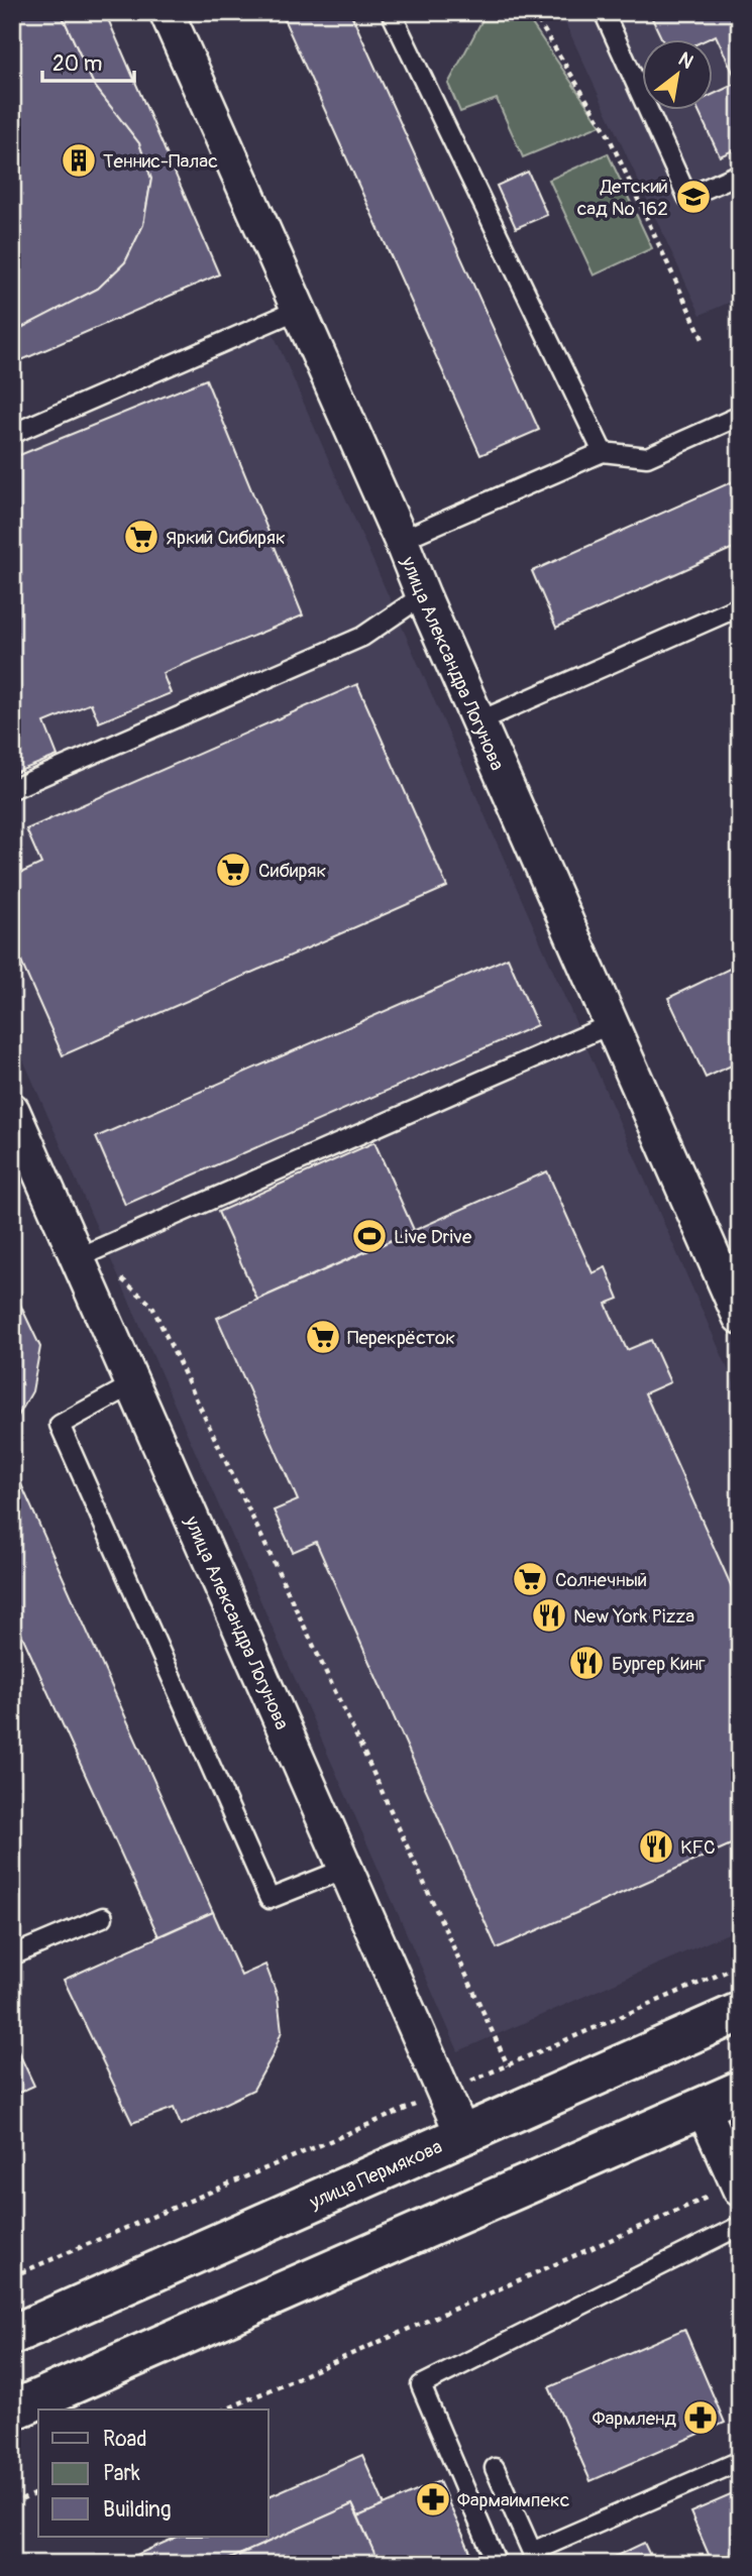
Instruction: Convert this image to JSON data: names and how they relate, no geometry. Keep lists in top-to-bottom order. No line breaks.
{"streets":{"main road":["улица Пермякова"],"street":["улица Александра Логунова"]},"crossings":[["улица Александра Логунова","улица Пермякова"]],"places":{"building":["Теннис-Палас"],"school or university":["Детский сад № 162"],"supermarket":["Яркий Сибиряк","Сибиряк","Перекрёсток","Солнечный"],"sports":["Live Drive"],"restaurant":["New York Pizza","Бургер Кинг","KFC"],"pharmacy":["Фармленд","Фармаимпекс"]},"legend":["Road","Park","Building"],"scale_bar":"20 m","north":"top right"}
